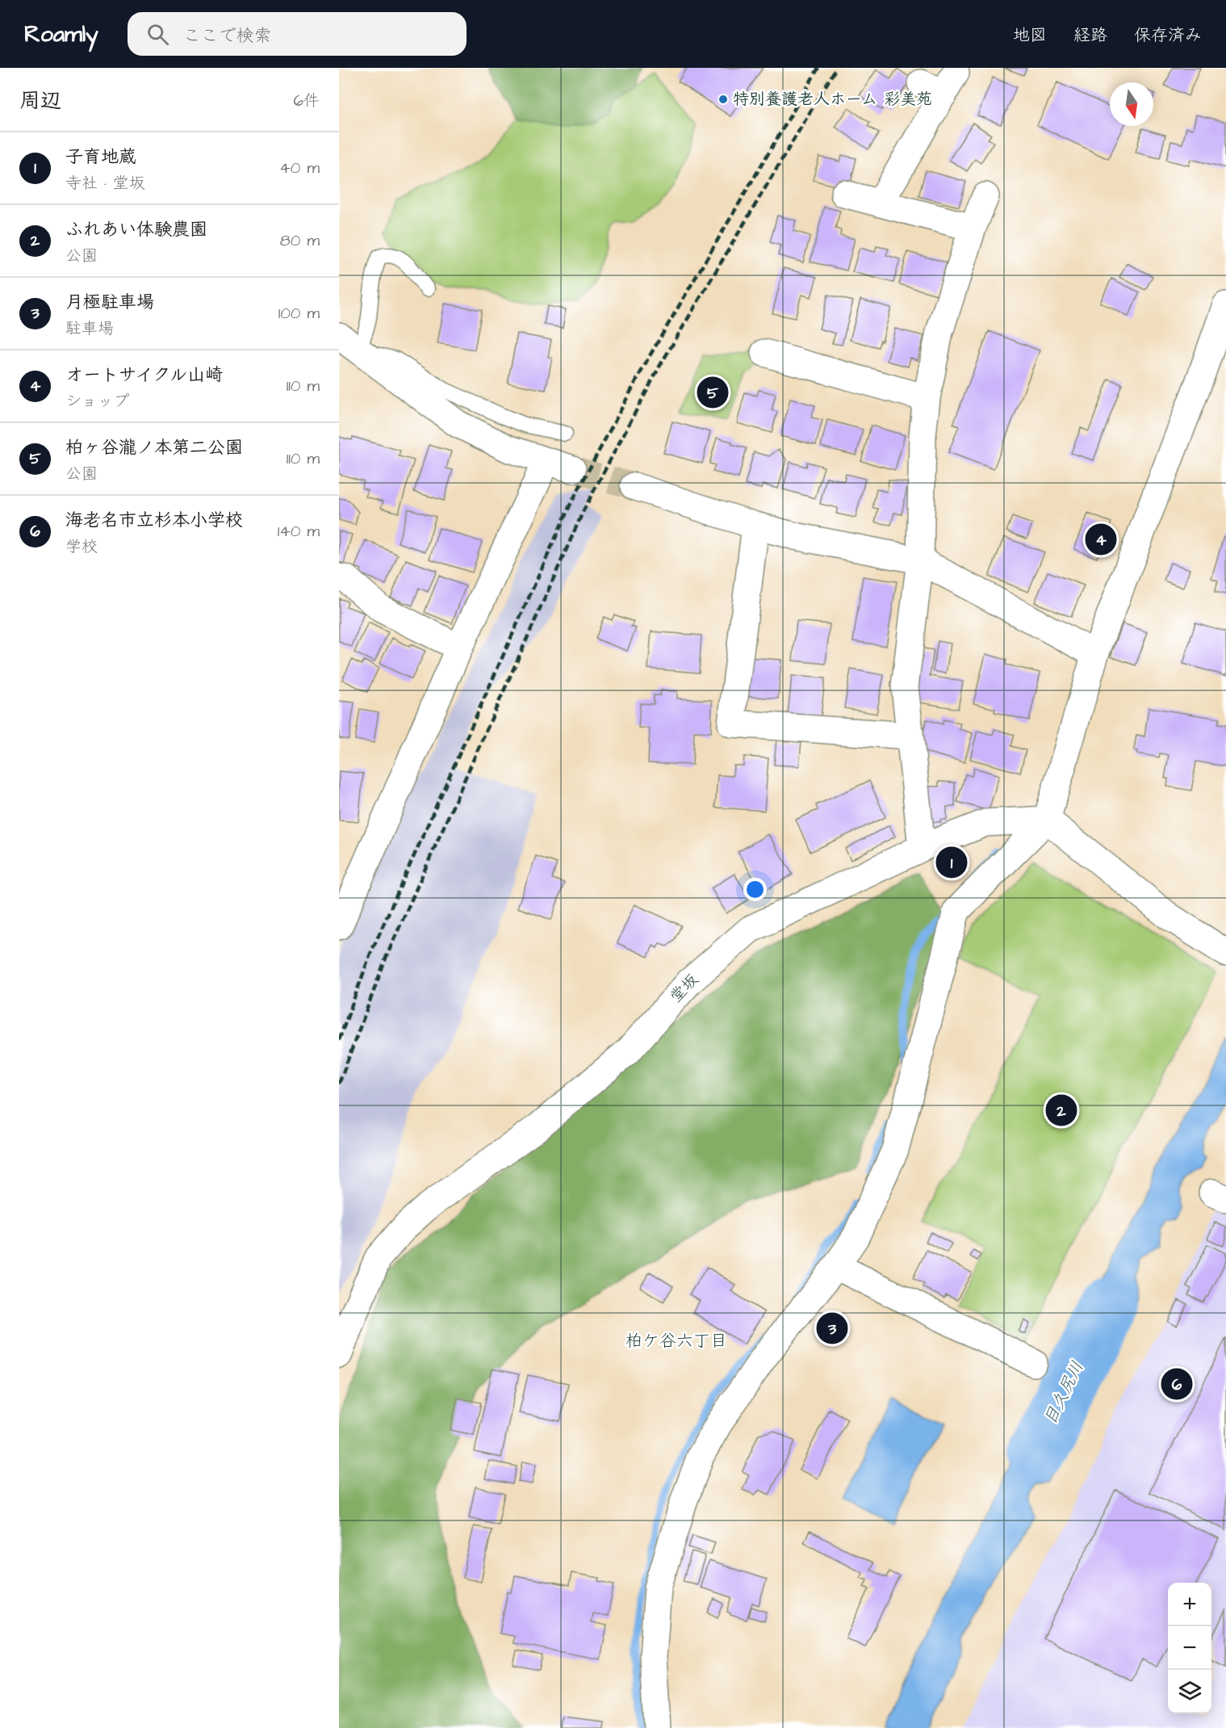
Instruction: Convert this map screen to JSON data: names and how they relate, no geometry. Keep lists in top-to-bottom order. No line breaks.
{"streets":{"street":["堂坂"]},"districts":["柏ケ谷六丁目"],"water":["目久尻川"],"places":["特別養護老人ホーム 彩美苑"],"north":"bottom","page":{"header":"Roamly","search":"ここで検索","nav":["地図","経路","保存済み"],"heading":["周辺","6件"],"list":[{"mark":"1","name":"子育地蔵","note":"寺社 · 堂坂","value":"40 m"},{"mark":"2","name":"ふれあい体験農園","note":"公園","value":"80 m"},{"mark":"3","name":"月極駐車場","note":"駐車場","value":"100 m"},{"mark":"4","name":"オートサイクル山崎","note":"ショップ","value":"110 m"},{"mark":"5","name":"柏ヶ谷瀧ノ本第二公園","note":"公園","value":"110 m"},{"mark":"6","name":"海老名市立杉本小学校","note":"学校","value":"140 m"}],"pins":["5","4","1","2","3","6"],"map_buttons":["+","−"]}}
